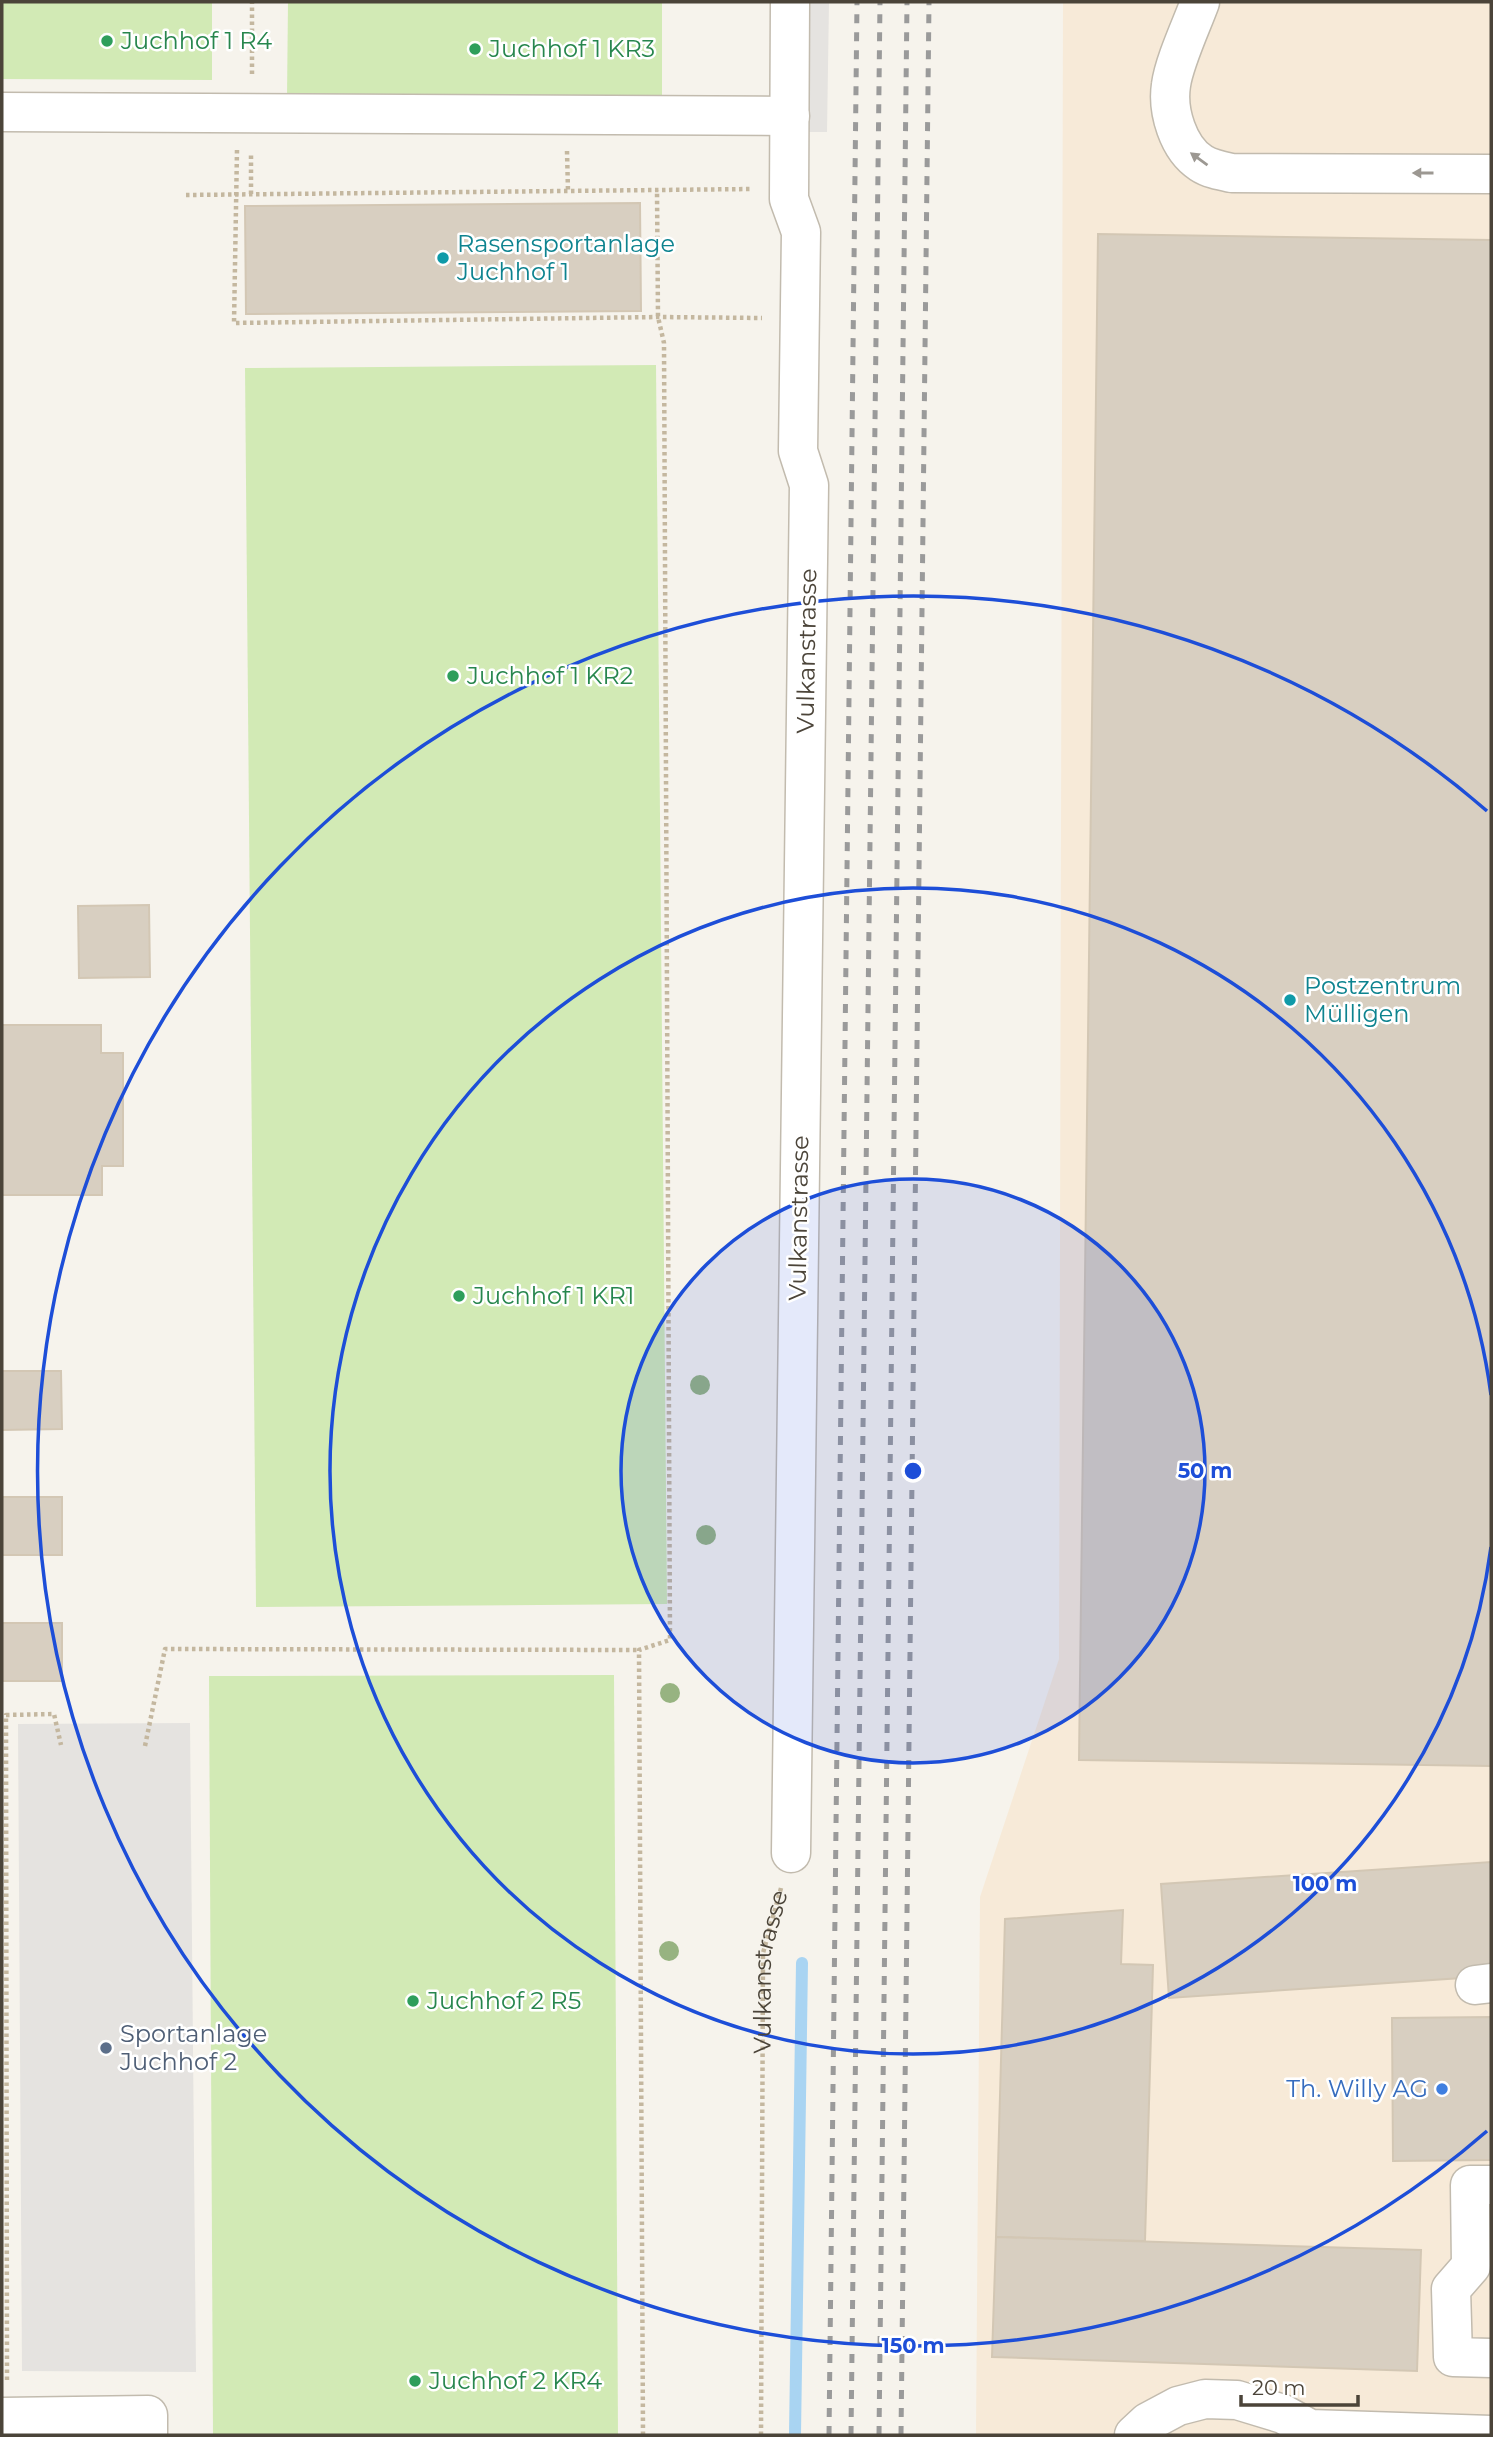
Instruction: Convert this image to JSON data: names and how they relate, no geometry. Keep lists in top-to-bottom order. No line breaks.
{"streets":{"street":["Vulkanstrasse"]},"places":["Juchhof 1 R4","Juchhof 1 KR3","Rasensportanlage Juchhof 1","Juchhof 1 KR2","Postzentrum Mülligen","Juchhof 1 KR1","Juchhof 2 R5","Sportanlage Juchhof 2","Th. Willy AG","Juchhof 2 KR4"],"scale_bar":"20 m","rings":["50 m","100 m","150 m"]}
